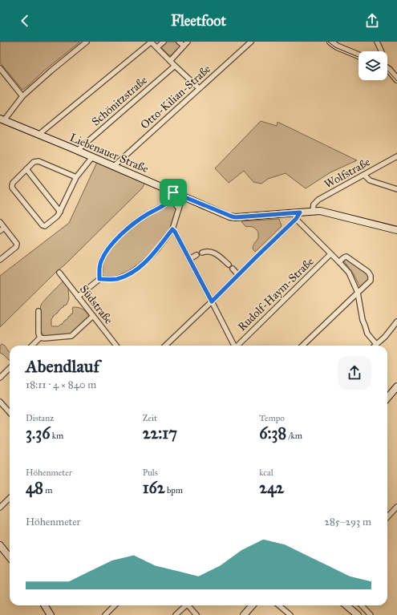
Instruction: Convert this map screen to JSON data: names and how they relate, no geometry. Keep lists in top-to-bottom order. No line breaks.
{"streets":{"street":["Otto-Kilian-Straße","Schönitzstraße","Liebenauer Straße","Wolfstraße","Rudolf-Haym-Straße","Südstraße"]},"crossings":[["Otto-Kilian-Straße","Liebenauer Straße"],["Schönitzstraße","Liebenauer Straße"],["Liebenauer Straße","Wolfstraße"]],"page":{"header":"Fleetfoot","heading":["Abendlauf","18:11 · 4 × 840 m"],"stats":[["Distanz","3.36 km"],["Zeit","22:17"],["Tempo","6:38 /km"],["Höhenmeter","48 m"],["Puls","162 bpm"],["kcal","242"]],"chart":["Höhenmeter","285–293 m"]}}
